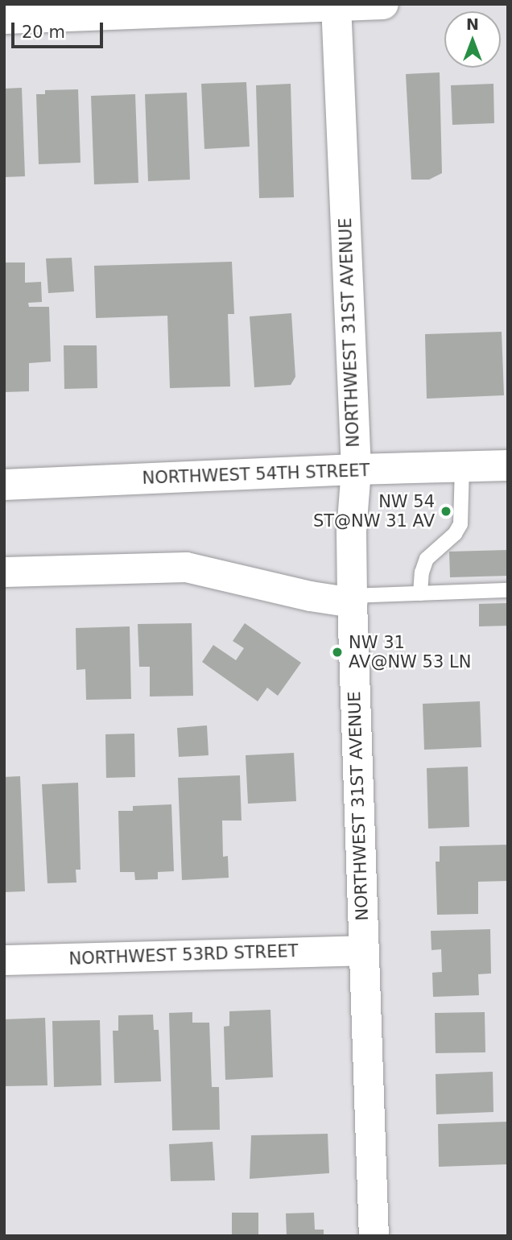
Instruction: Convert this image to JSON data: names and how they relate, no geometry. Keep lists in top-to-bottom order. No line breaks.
{"streets":{"main road":["NORTHWEST 54TH STREET"],"street":["NORTHWEST 31ST AVENUE","NORTHWEST 53RD STREET"]},"crossings":[["NORTHWEST 31ST AVENUE","NORTHWEST 54TH STREET"],["NORTHWEST 31ST AVENUE","NORTHWEST 53RD STREET"]],"places":["NW 54 ST@NW 31 AV","NW 31 AV@NW 53 LN"],"scale_bar":"20 m","north":"top"}
